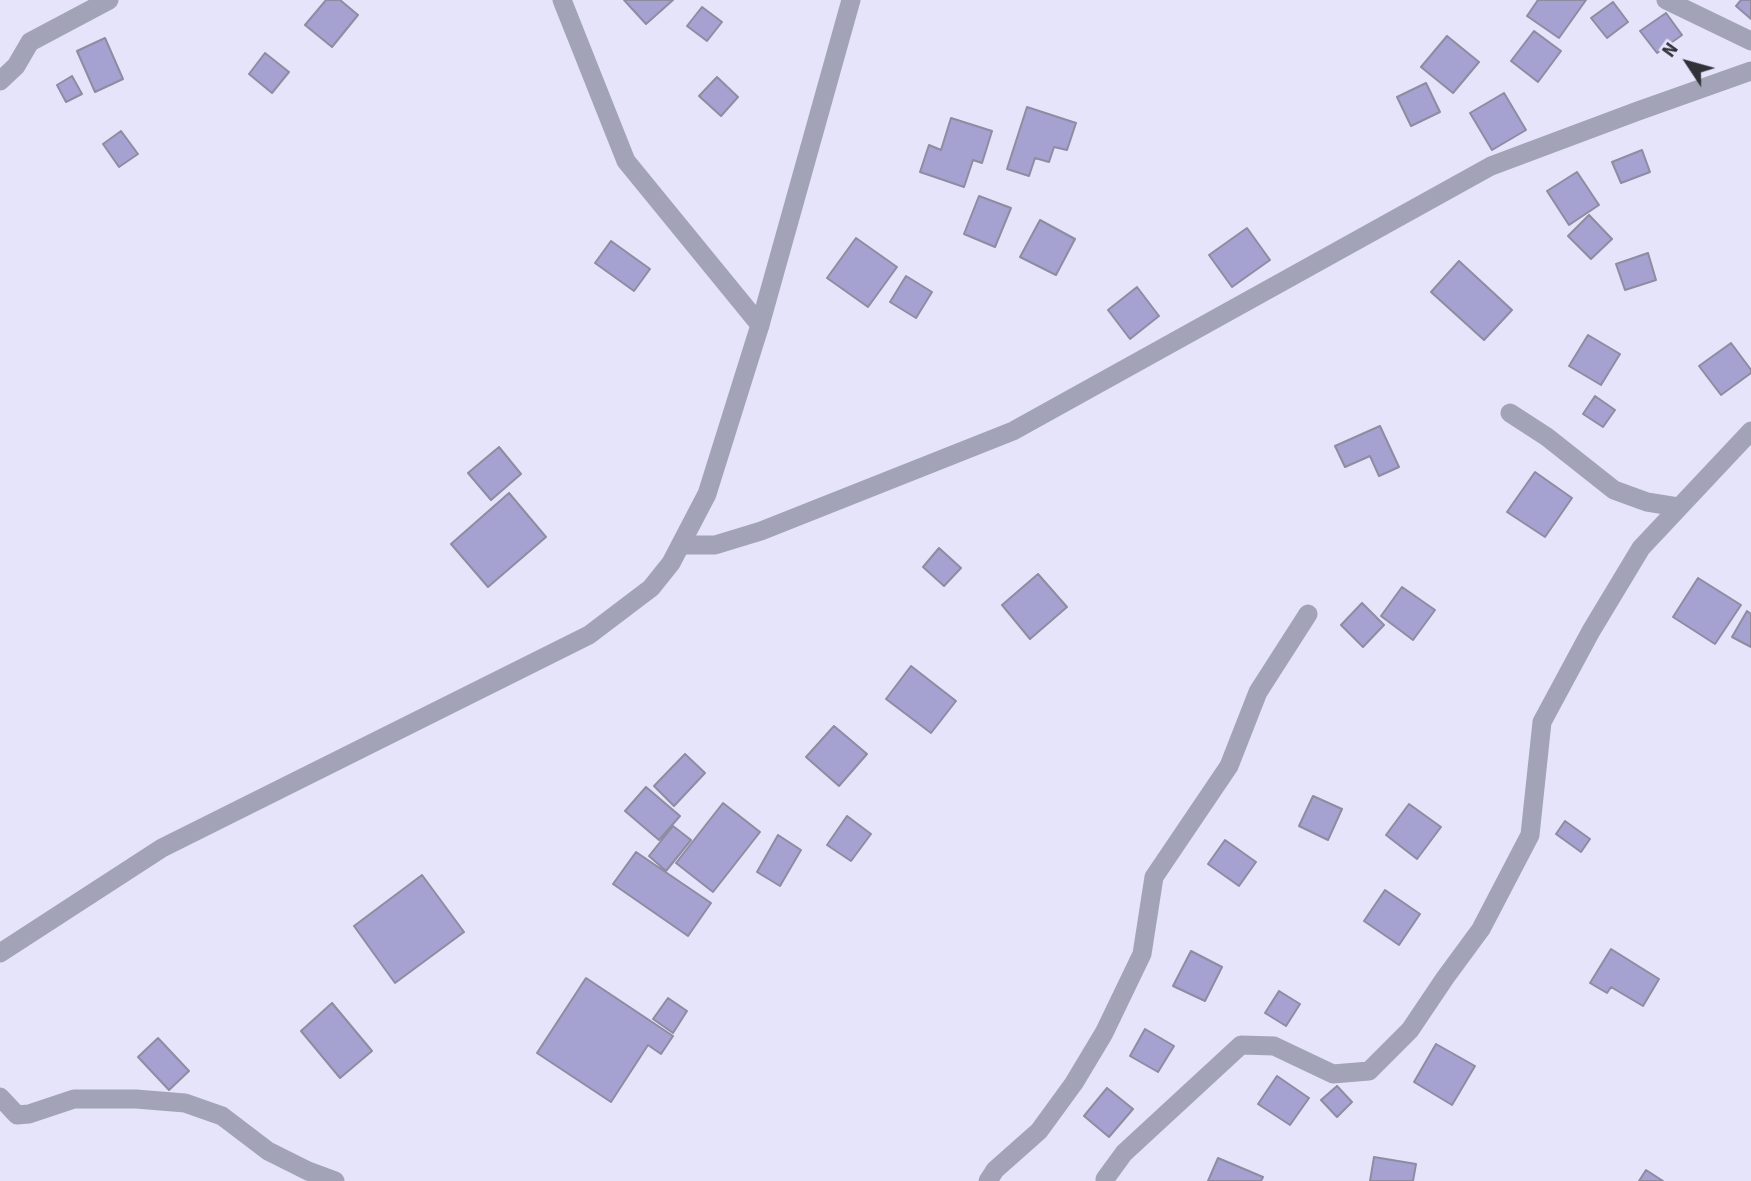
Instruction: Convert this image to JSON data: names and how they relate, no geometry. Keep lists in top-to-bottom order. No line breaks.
{"north":"top left"}
